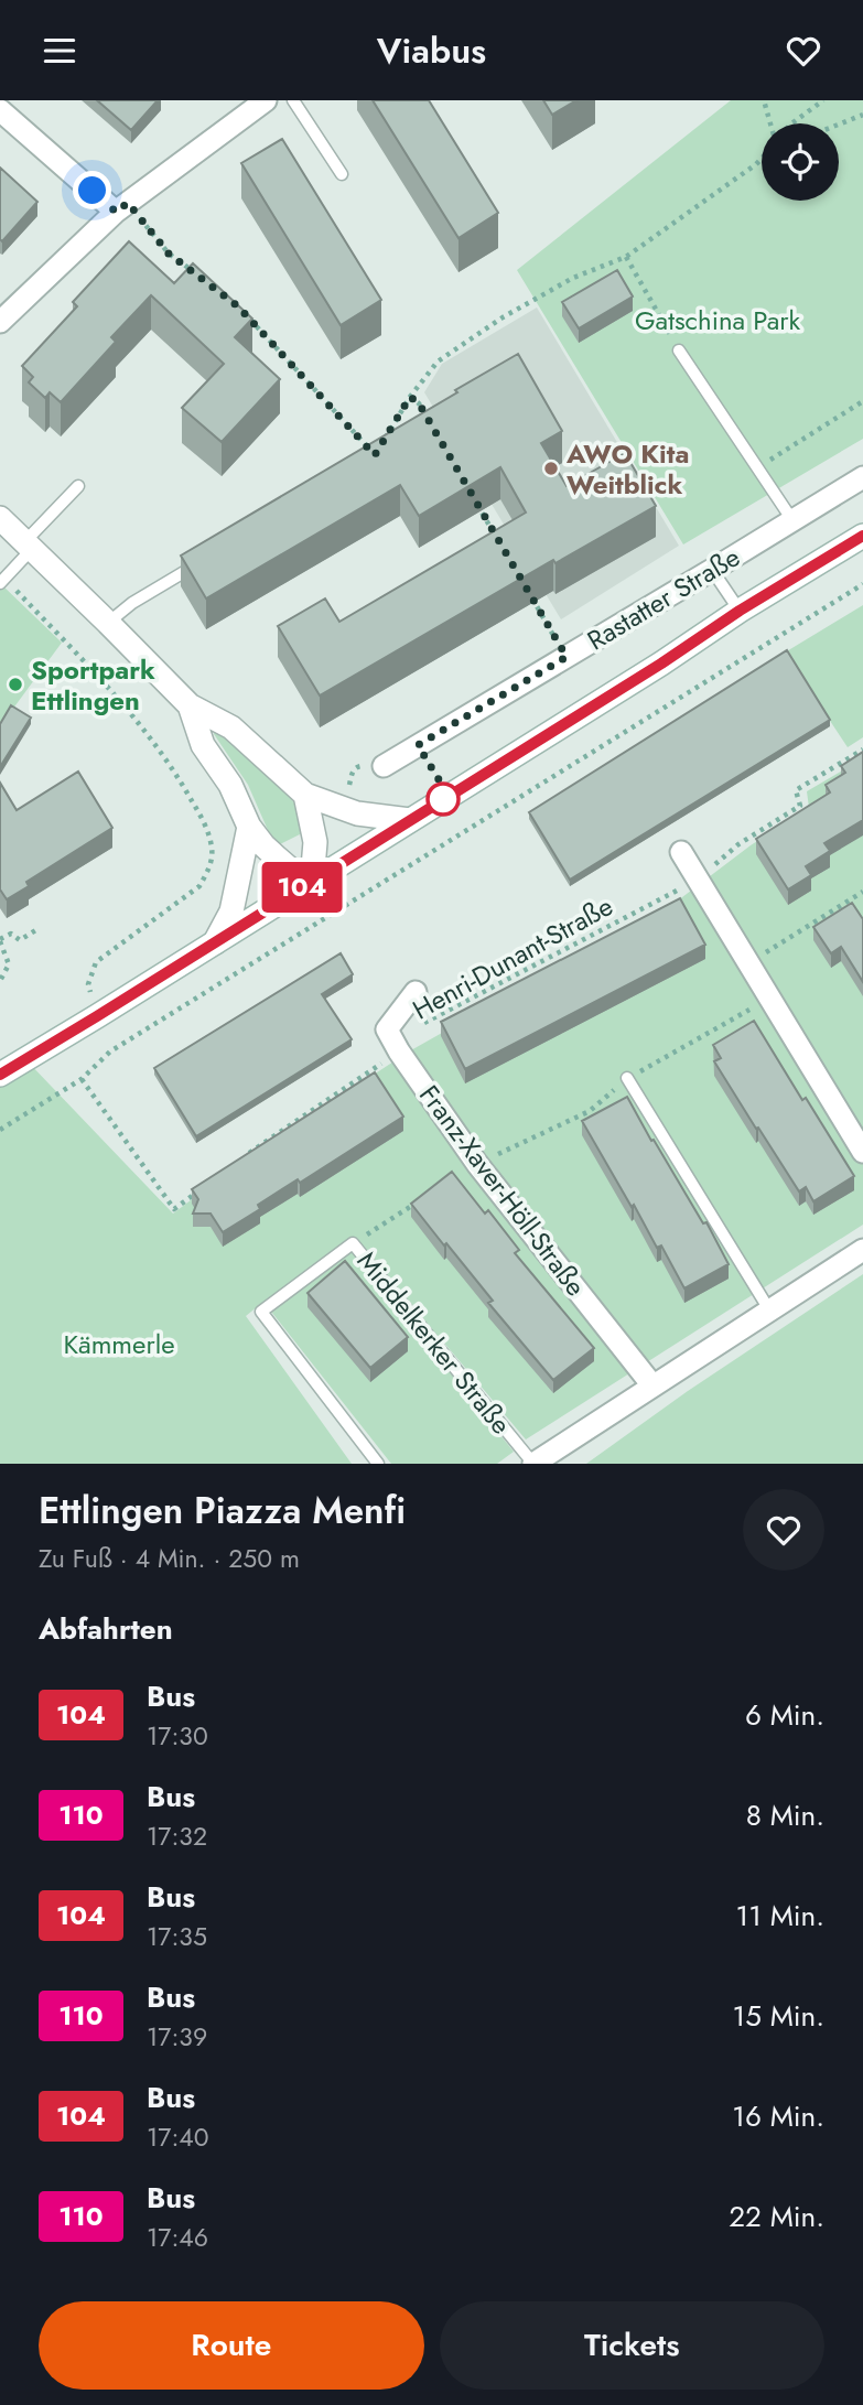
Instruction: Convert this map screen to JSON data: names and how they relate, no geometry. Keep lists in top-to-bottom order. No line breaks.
{"streets":{"main road":["Rastatter Straße"],"street":["Franz-Xaver-Höll-Straße","Middelkerker Straße"],"path":["Henri-Dunant-Straße"]},"crossings":[["Henri-Dunant-Straße","Franz-Xaver-Höll-Straße"],["Franz-Xaver-Höll-Straße","Middelkerker Straße"]],"parks":["Gatschina Park","Kämmerle"],"places":["AWO Kita Weitblick","Sportpark Ettlingen"],"lines":["bus line 104"],"page":{"header":"Viabus","on_map":"104","heading":[["Ettlingen Piazza Menfi","Zu Fuß · 4 Min. · 250 m"],"Abfahrten"],"list":[{"mark":"104","name":"Bus","note":"17:30","value":"6 Min."},{"mark":"110","name":"Bus","note":"17:32","value":"8 Min."},{"mark":"104","name":"Bus","note":"17:35","value":"11 Min."},{"mark":"110","name":"Bus","note":"17:39","value":"15 Min."},{"mark":"104","name":"Bus","note":"17:40","value":"16 Min."},{"mark":"110","name":"Bus","note":"17:46","value":"22 Min."}],"buttons":["Route","Tickets"]}}
